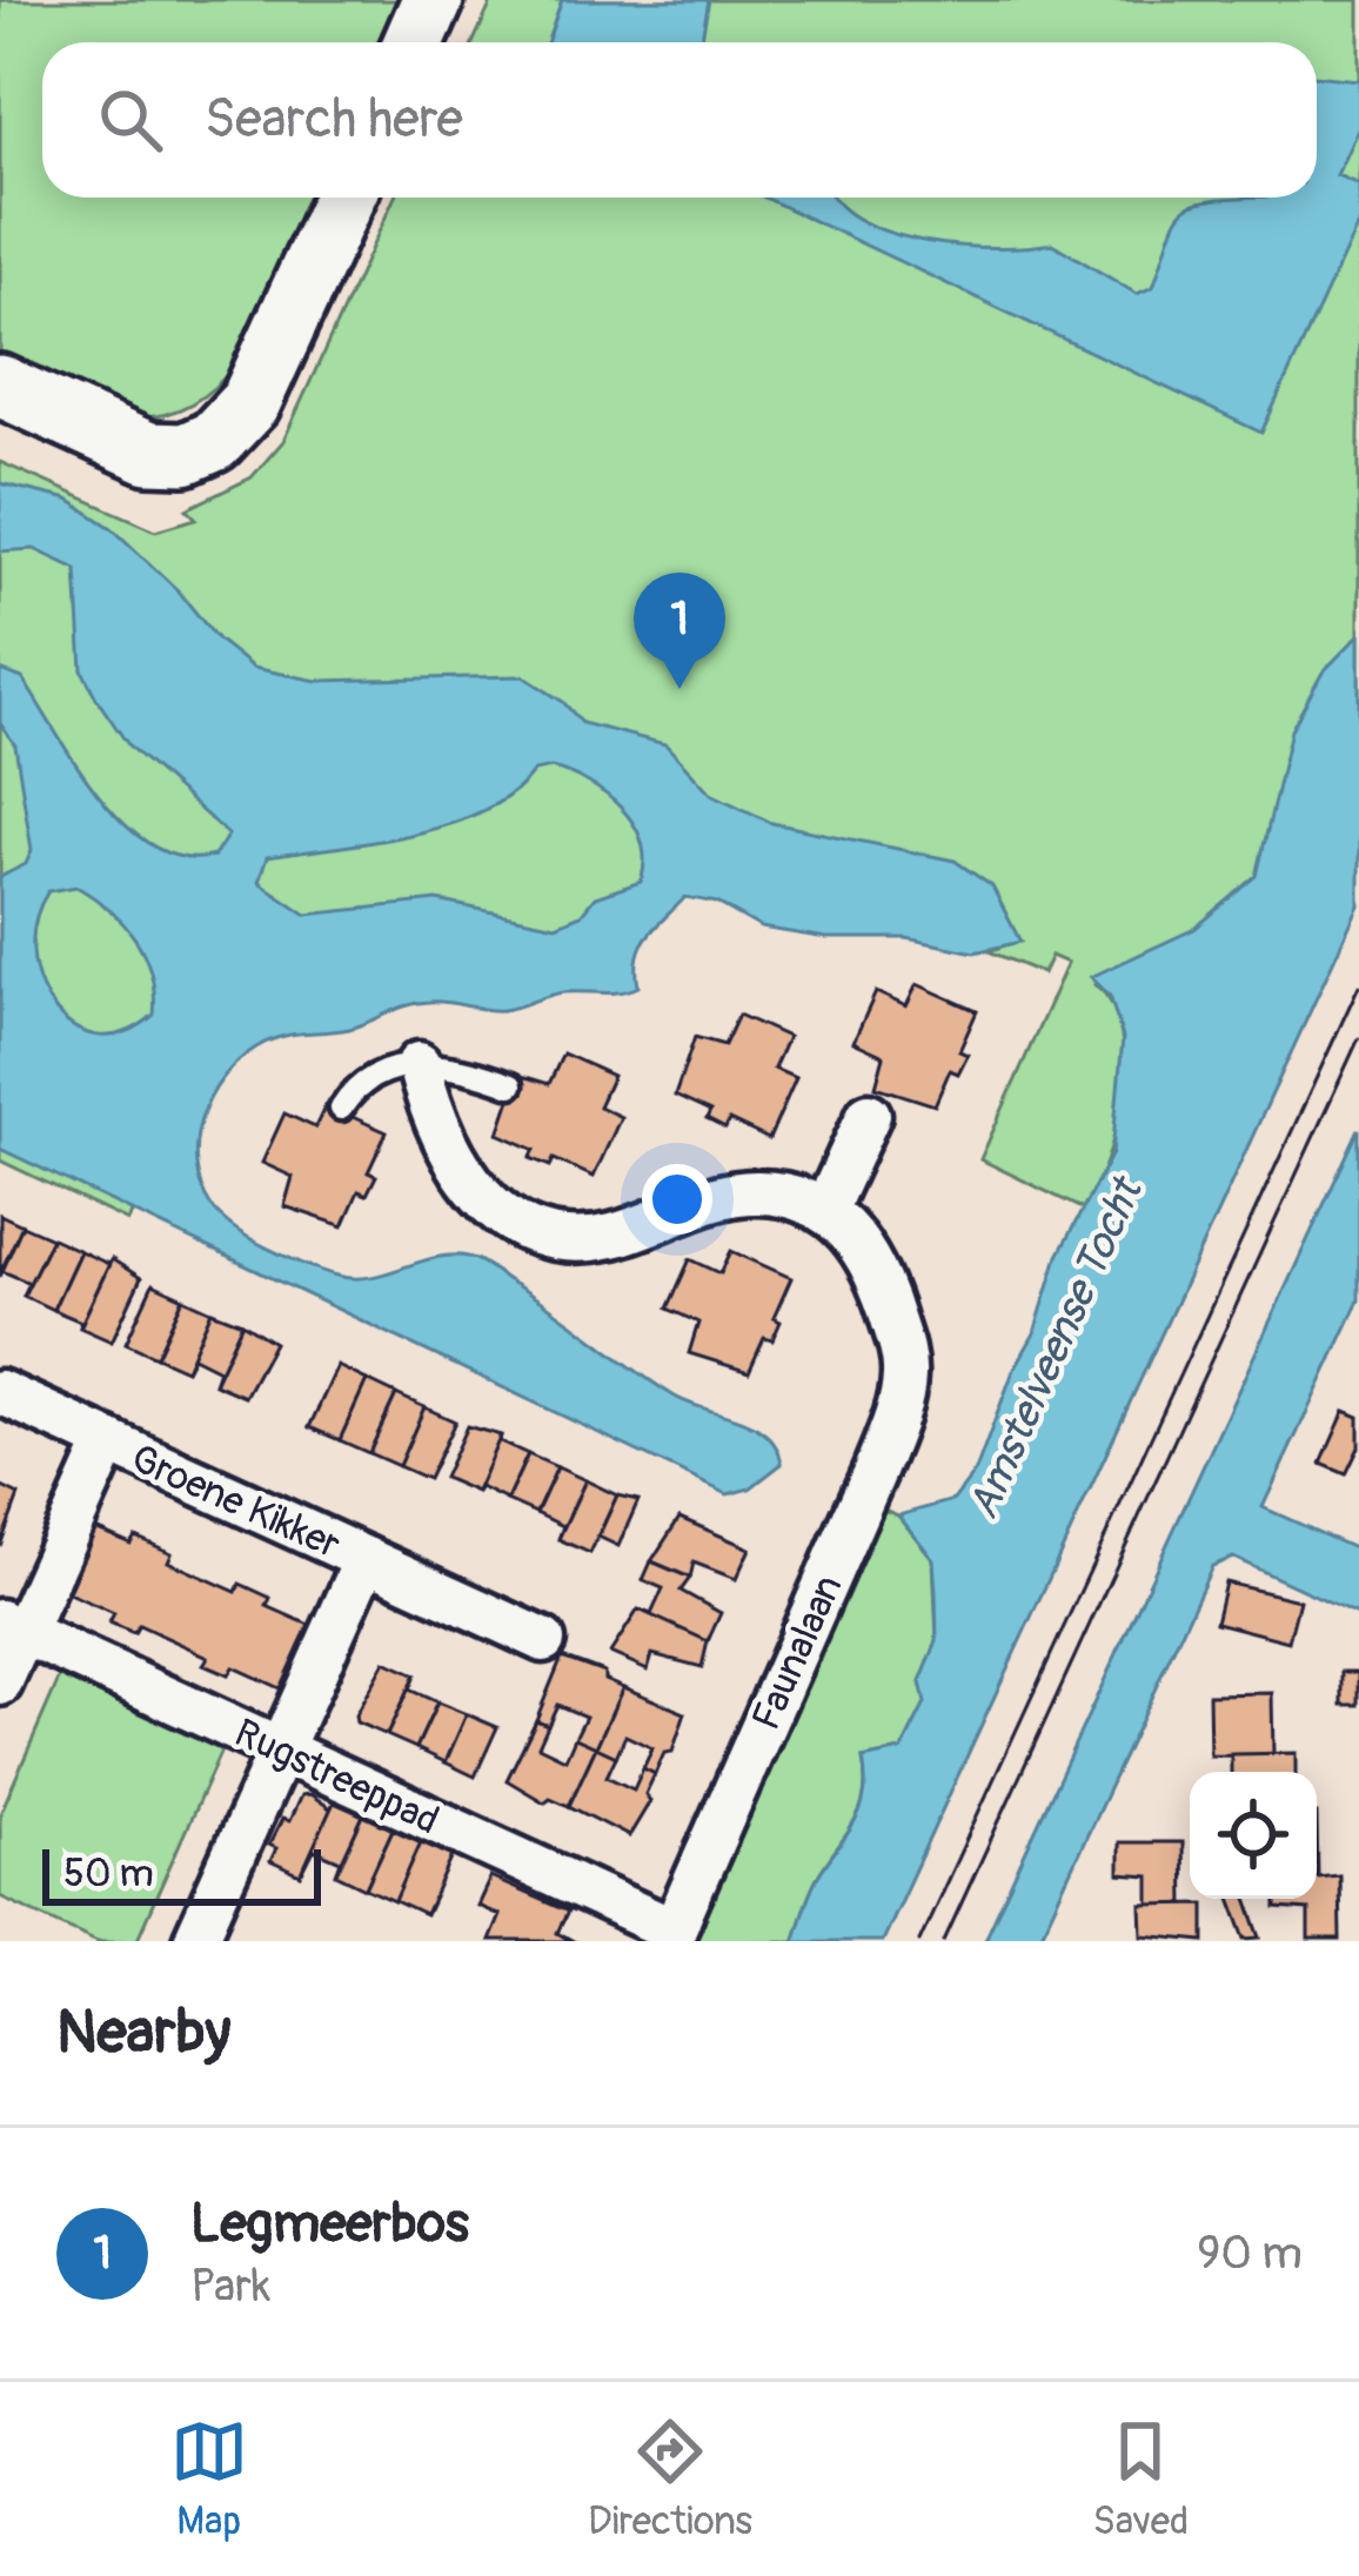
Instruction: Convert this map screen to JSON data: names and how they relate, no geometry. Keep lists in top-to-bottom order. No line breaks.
{"streets":{"street":["Groene Kikker","Faunalaan","Rugstreeppad"]},"crossings":[["Groene Kikker","Rugstreeppad"],["Faunalaan","Rugstreeppad"]],"water":["Amstelveense Tocht"],"scale_bar":"50 m","page":{"search":"Search here","pins":"1","scale":"50 m","heading":"Nearby","list":[{"mark":"1","name":"Legmeerbos","note":"Park","value":"90 m"}],"nav":["Map","Directions","Saved"]}}
